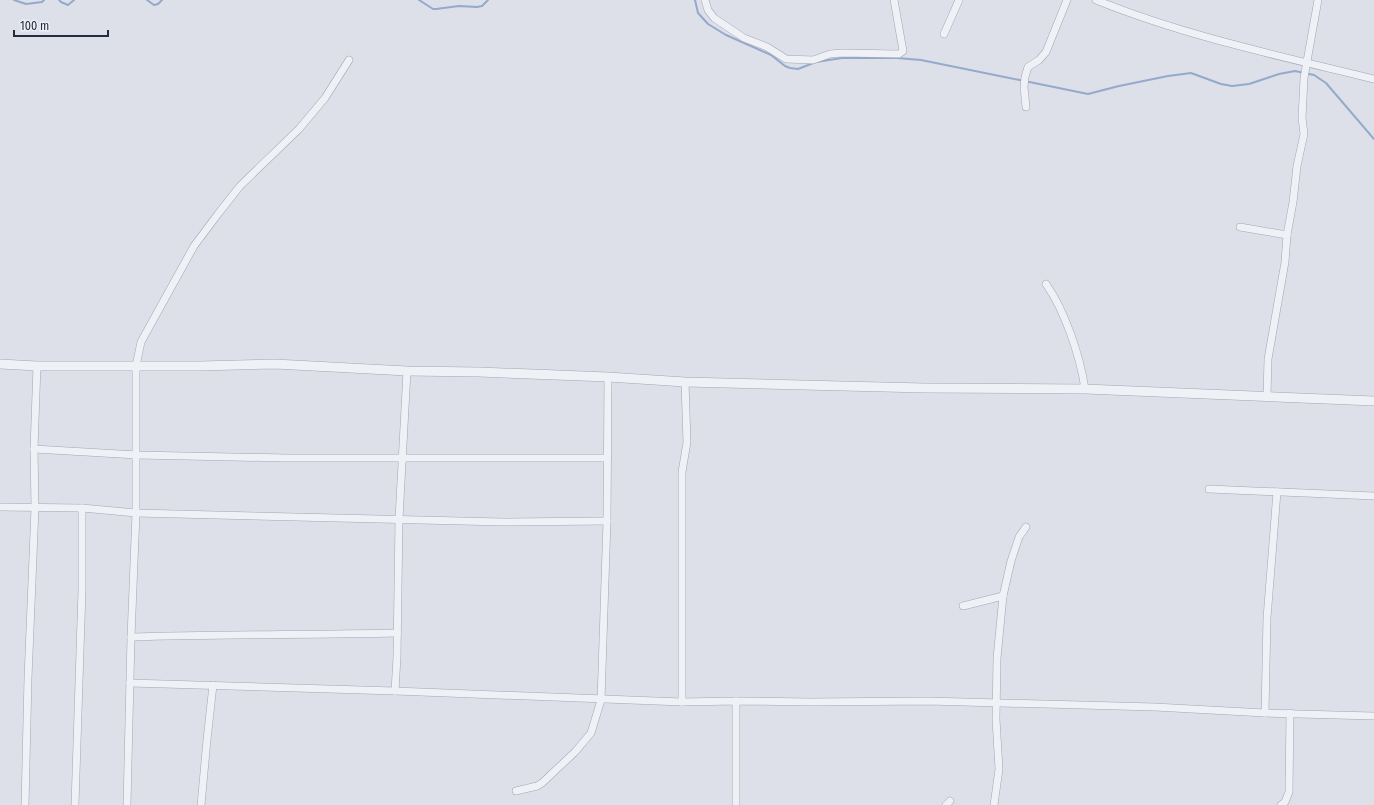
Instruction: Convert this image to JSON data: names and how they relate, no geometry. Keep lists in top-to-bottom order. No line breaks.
{"scale_bar":"100 m"}
